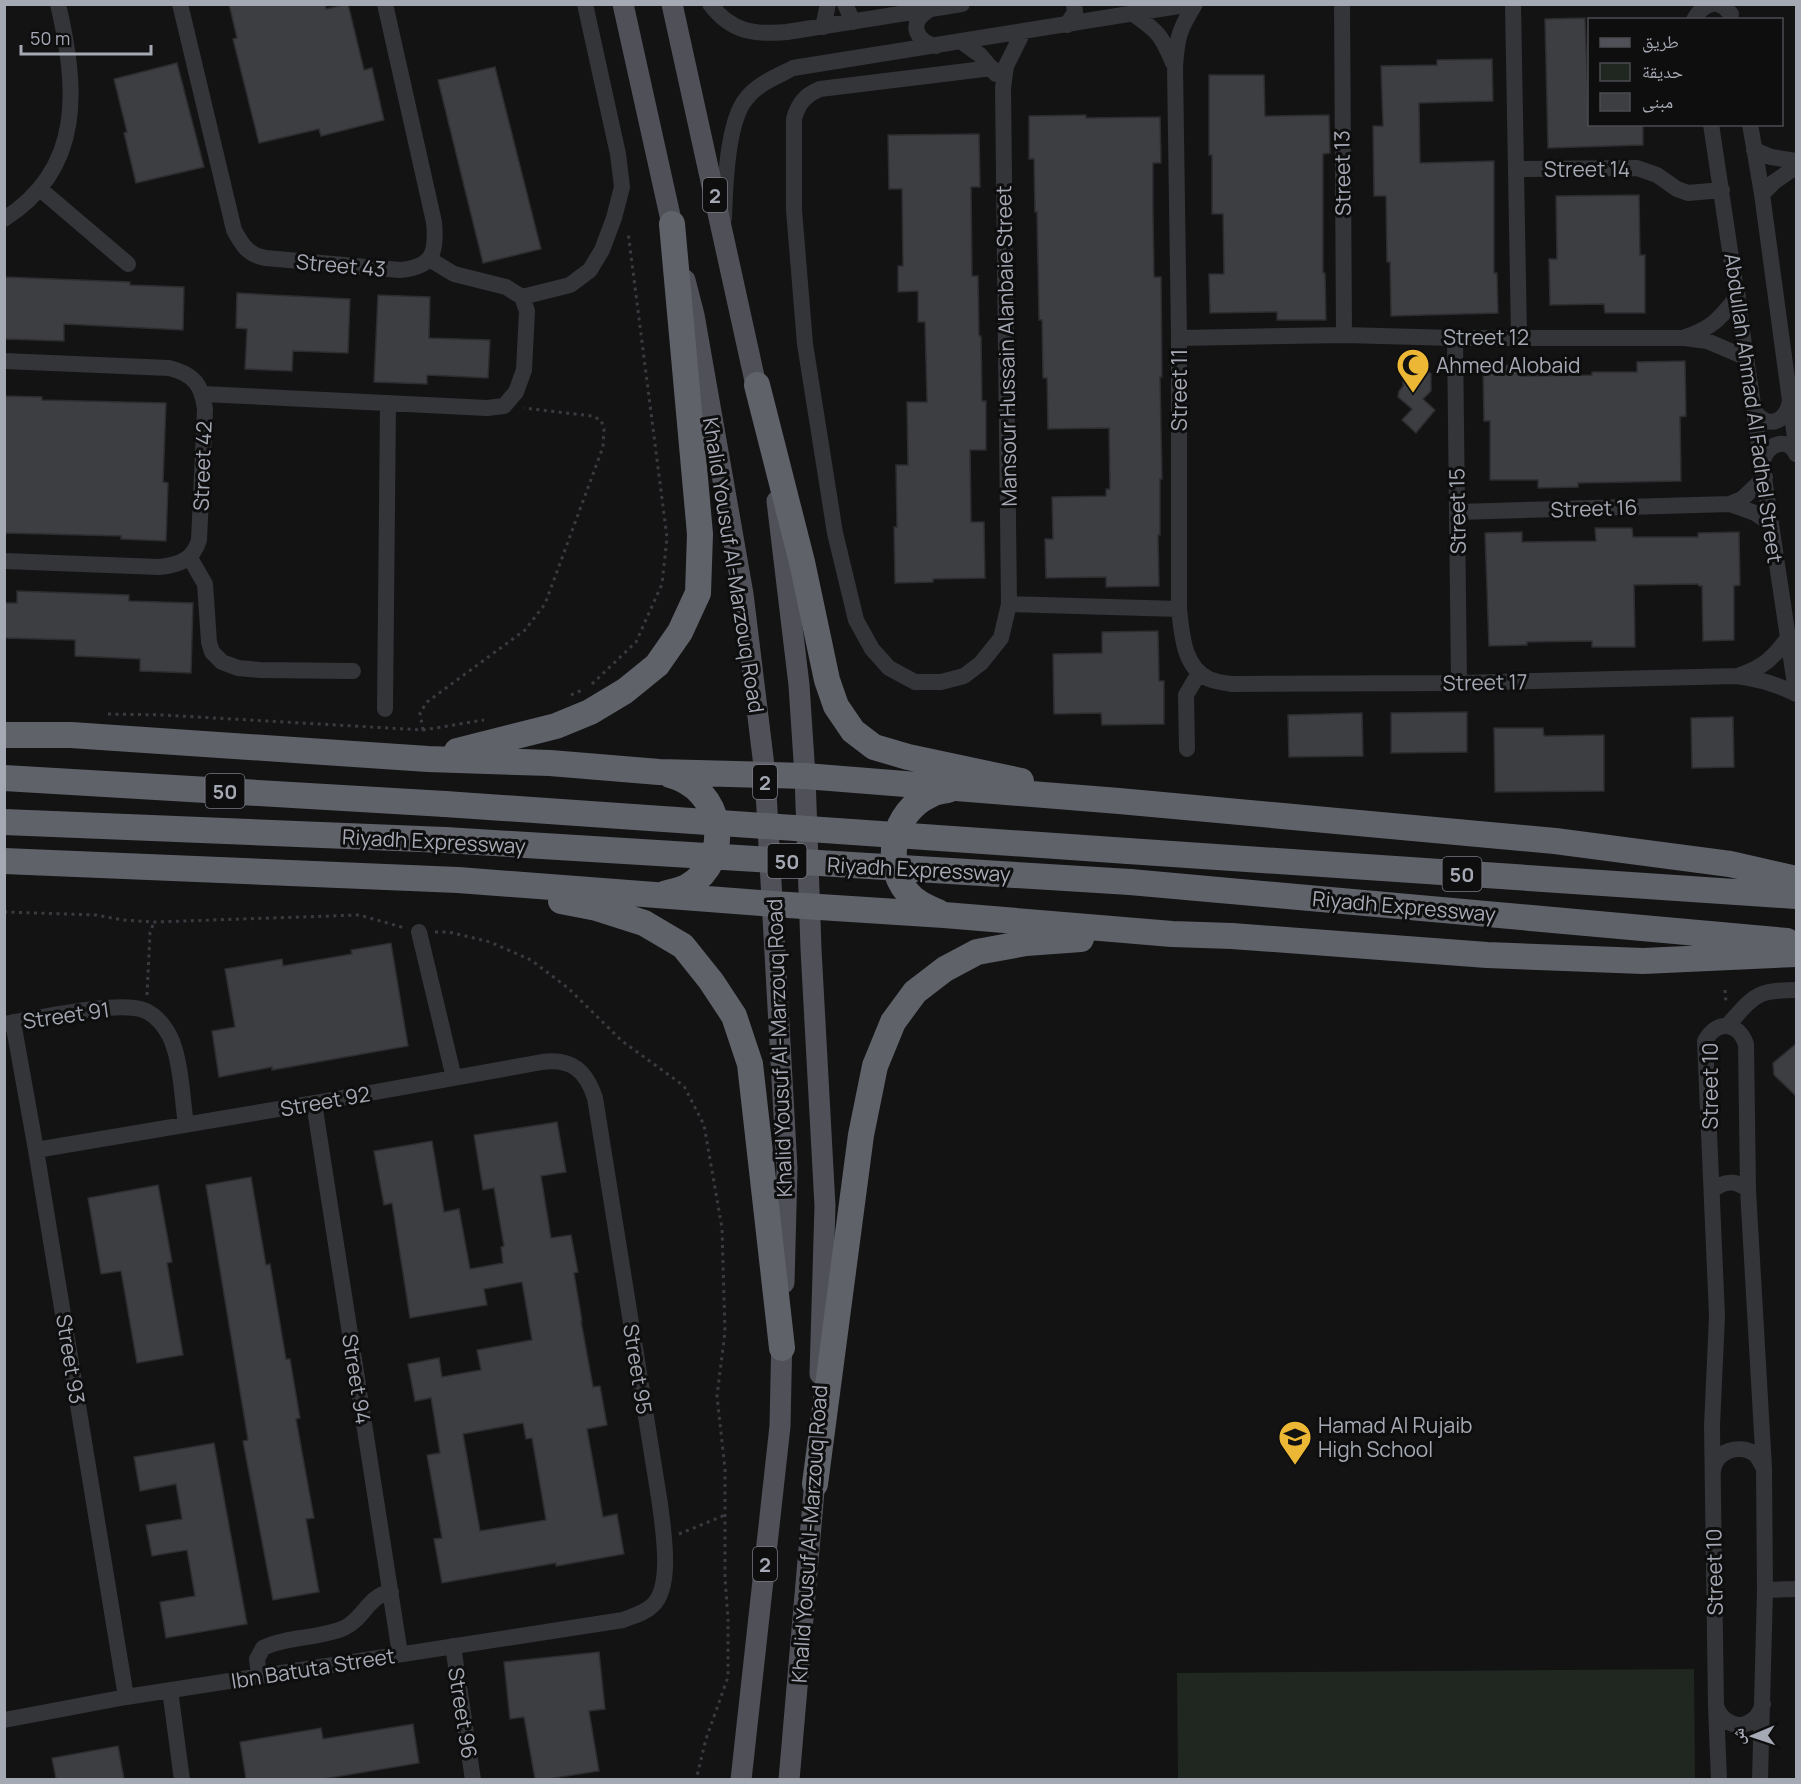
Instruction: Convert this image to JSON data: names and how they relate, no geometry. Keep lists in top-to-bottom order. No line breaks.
{"streets":{"highway":["50","Riyadh Expressway"],"main road":["2","Khalid Yousuf Al-Marzouq Road"],"street":["Street 14","Street 13","Street 43","Street 12","Mansour Hussain Alanbaie Street","Street 11","Abdullah Ahmad Al Fadhel Street","Street 42","Street 16","Street 15","Street 17","Street 91","Street 10","Street 92","Street 93","Street 95","Street 94","Ibn Batuta Street","Street 96"]},"crossings":[["Street 14","Street 12"],["Street 14","Abdullah Ahmad Al Fadhel Street"],["Street 13","Street 12"],["Street 12","Street 11"],["Street 12","Abdullah Ahmad Al Fadhel Street"],["Street 12","Street 15"],["Street 11","Street 17"],["Abdullah Ahmad Al Fadhel Street","Street 16"],["Abdullah Ahmad Al Fadhel Street","Street 17"],["Street 16","Street 15"],["Street 15","Street 17"],["Street 91","Street 93"],["Street 92","Street 93"],["Street 92","Street 95"],["Street 92","Street 94"],["Street 93","Ibn Batuta Street"],["Street 95","Ibn Batuta Street"],["Street 94","Ibn Batuta Street"],["Ibn Batuta Street","Street 96"]],"places":{"mosque":["Ahmed Alobaid"],"school or university":["Hamad Al Rujaib High School"]},"legend":["طريق","حديقة","مبنى"],"scale_bar":"50 m","north":"left"}
